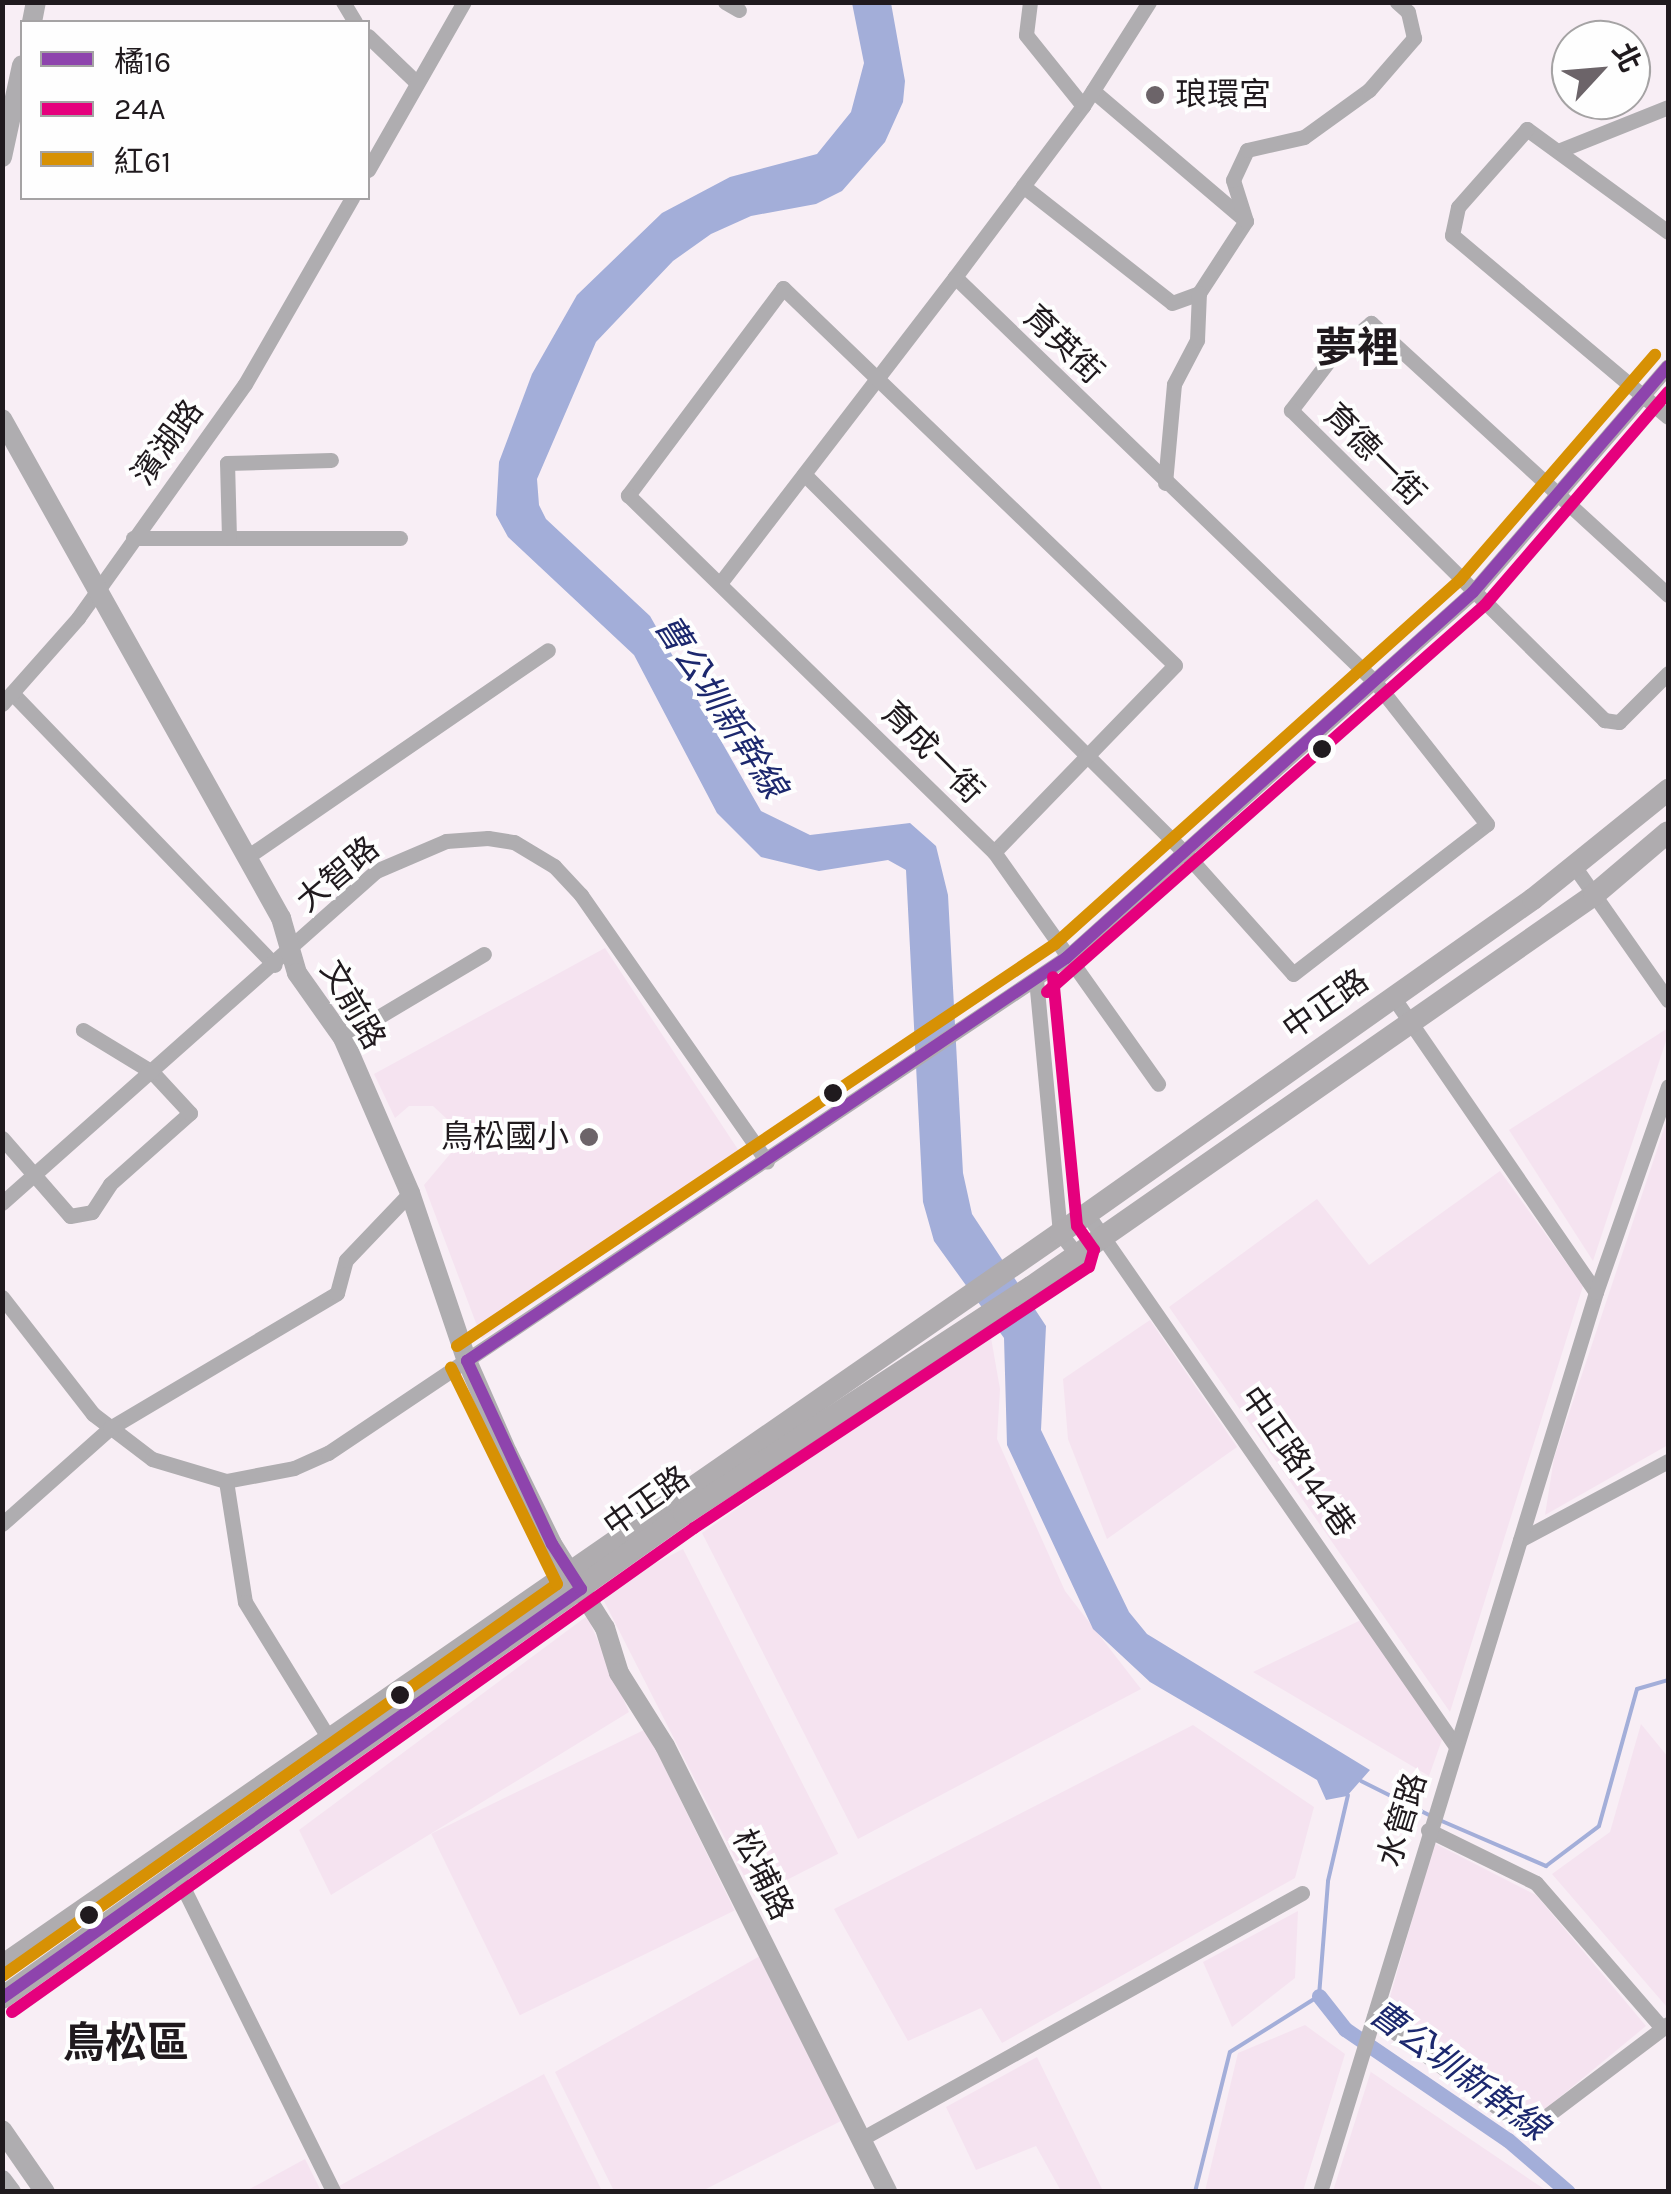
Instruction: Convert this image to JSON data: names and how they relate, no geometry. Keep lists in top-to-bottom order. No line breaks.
{"streets":{"main road":["中正路"],"street":["育英街","濱湖路","育德一街","育成一街","大智路","文前路","中正路144巷","水管路","松埔路"]},"crossings":[["濱湖路","文前路"],["大智路","文前路"],["文前路","中正路"],["文前路","松埔路"],["中正路","中正路144巷"],["中正路","松埔路"],["中正路144巷","水管路"]],"districts":["夢裡","鳥松區"],"water":["曹公圳新幹線"],"places":["琅環宮","鳥松國小"],"lines":["transit line 紅61","transit line 橘16","transit line 24A"],"legend":["橘16","24A","紅61"],"north":"top right"}
